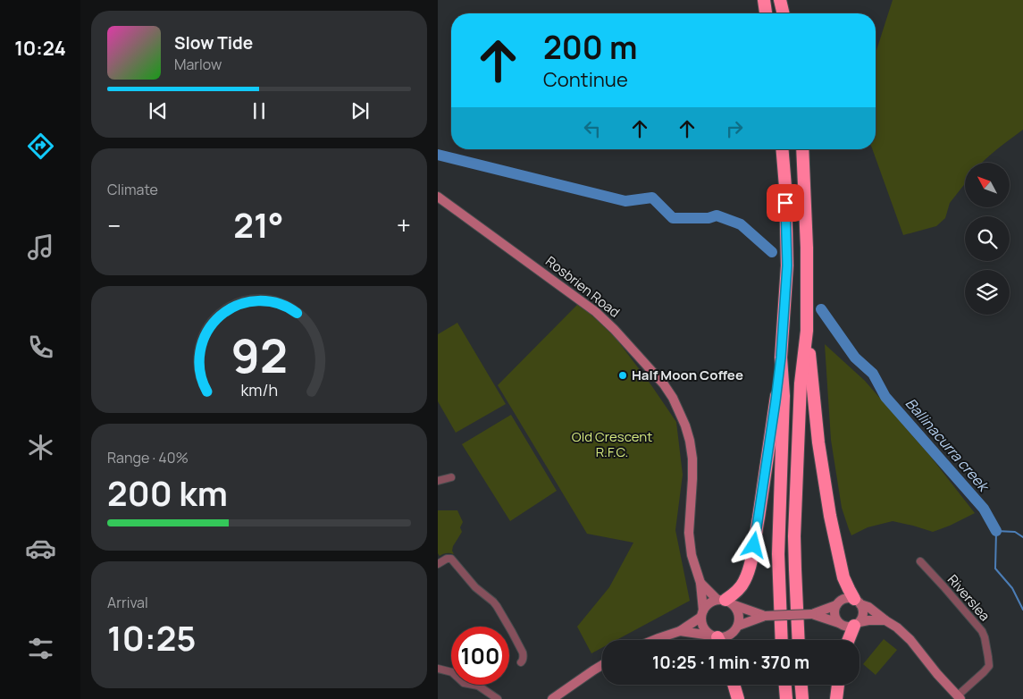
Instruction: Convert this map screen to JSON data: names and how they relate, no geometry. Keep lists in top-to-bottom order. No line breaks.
{"streets":{"street":["Rosbrien Road","Riverslea"]},"water":["Ballinacurra creek"],"parks":["Old Crescent R.F.C."],"places":["Half Moon Coffee"],"north":"top left","page":{"tabs":"10:24","turn":["200 m","Continue"],"song":["Slow Tide","Marlow"],"tile":["Climate",["Range · 40%","200 km"],["Arrival","10:25"]],"heat":["−","21°","+"],"limit":"100","trip":"10:25 · 1 min · 370 m","gauge":["92","km/h"]}}
